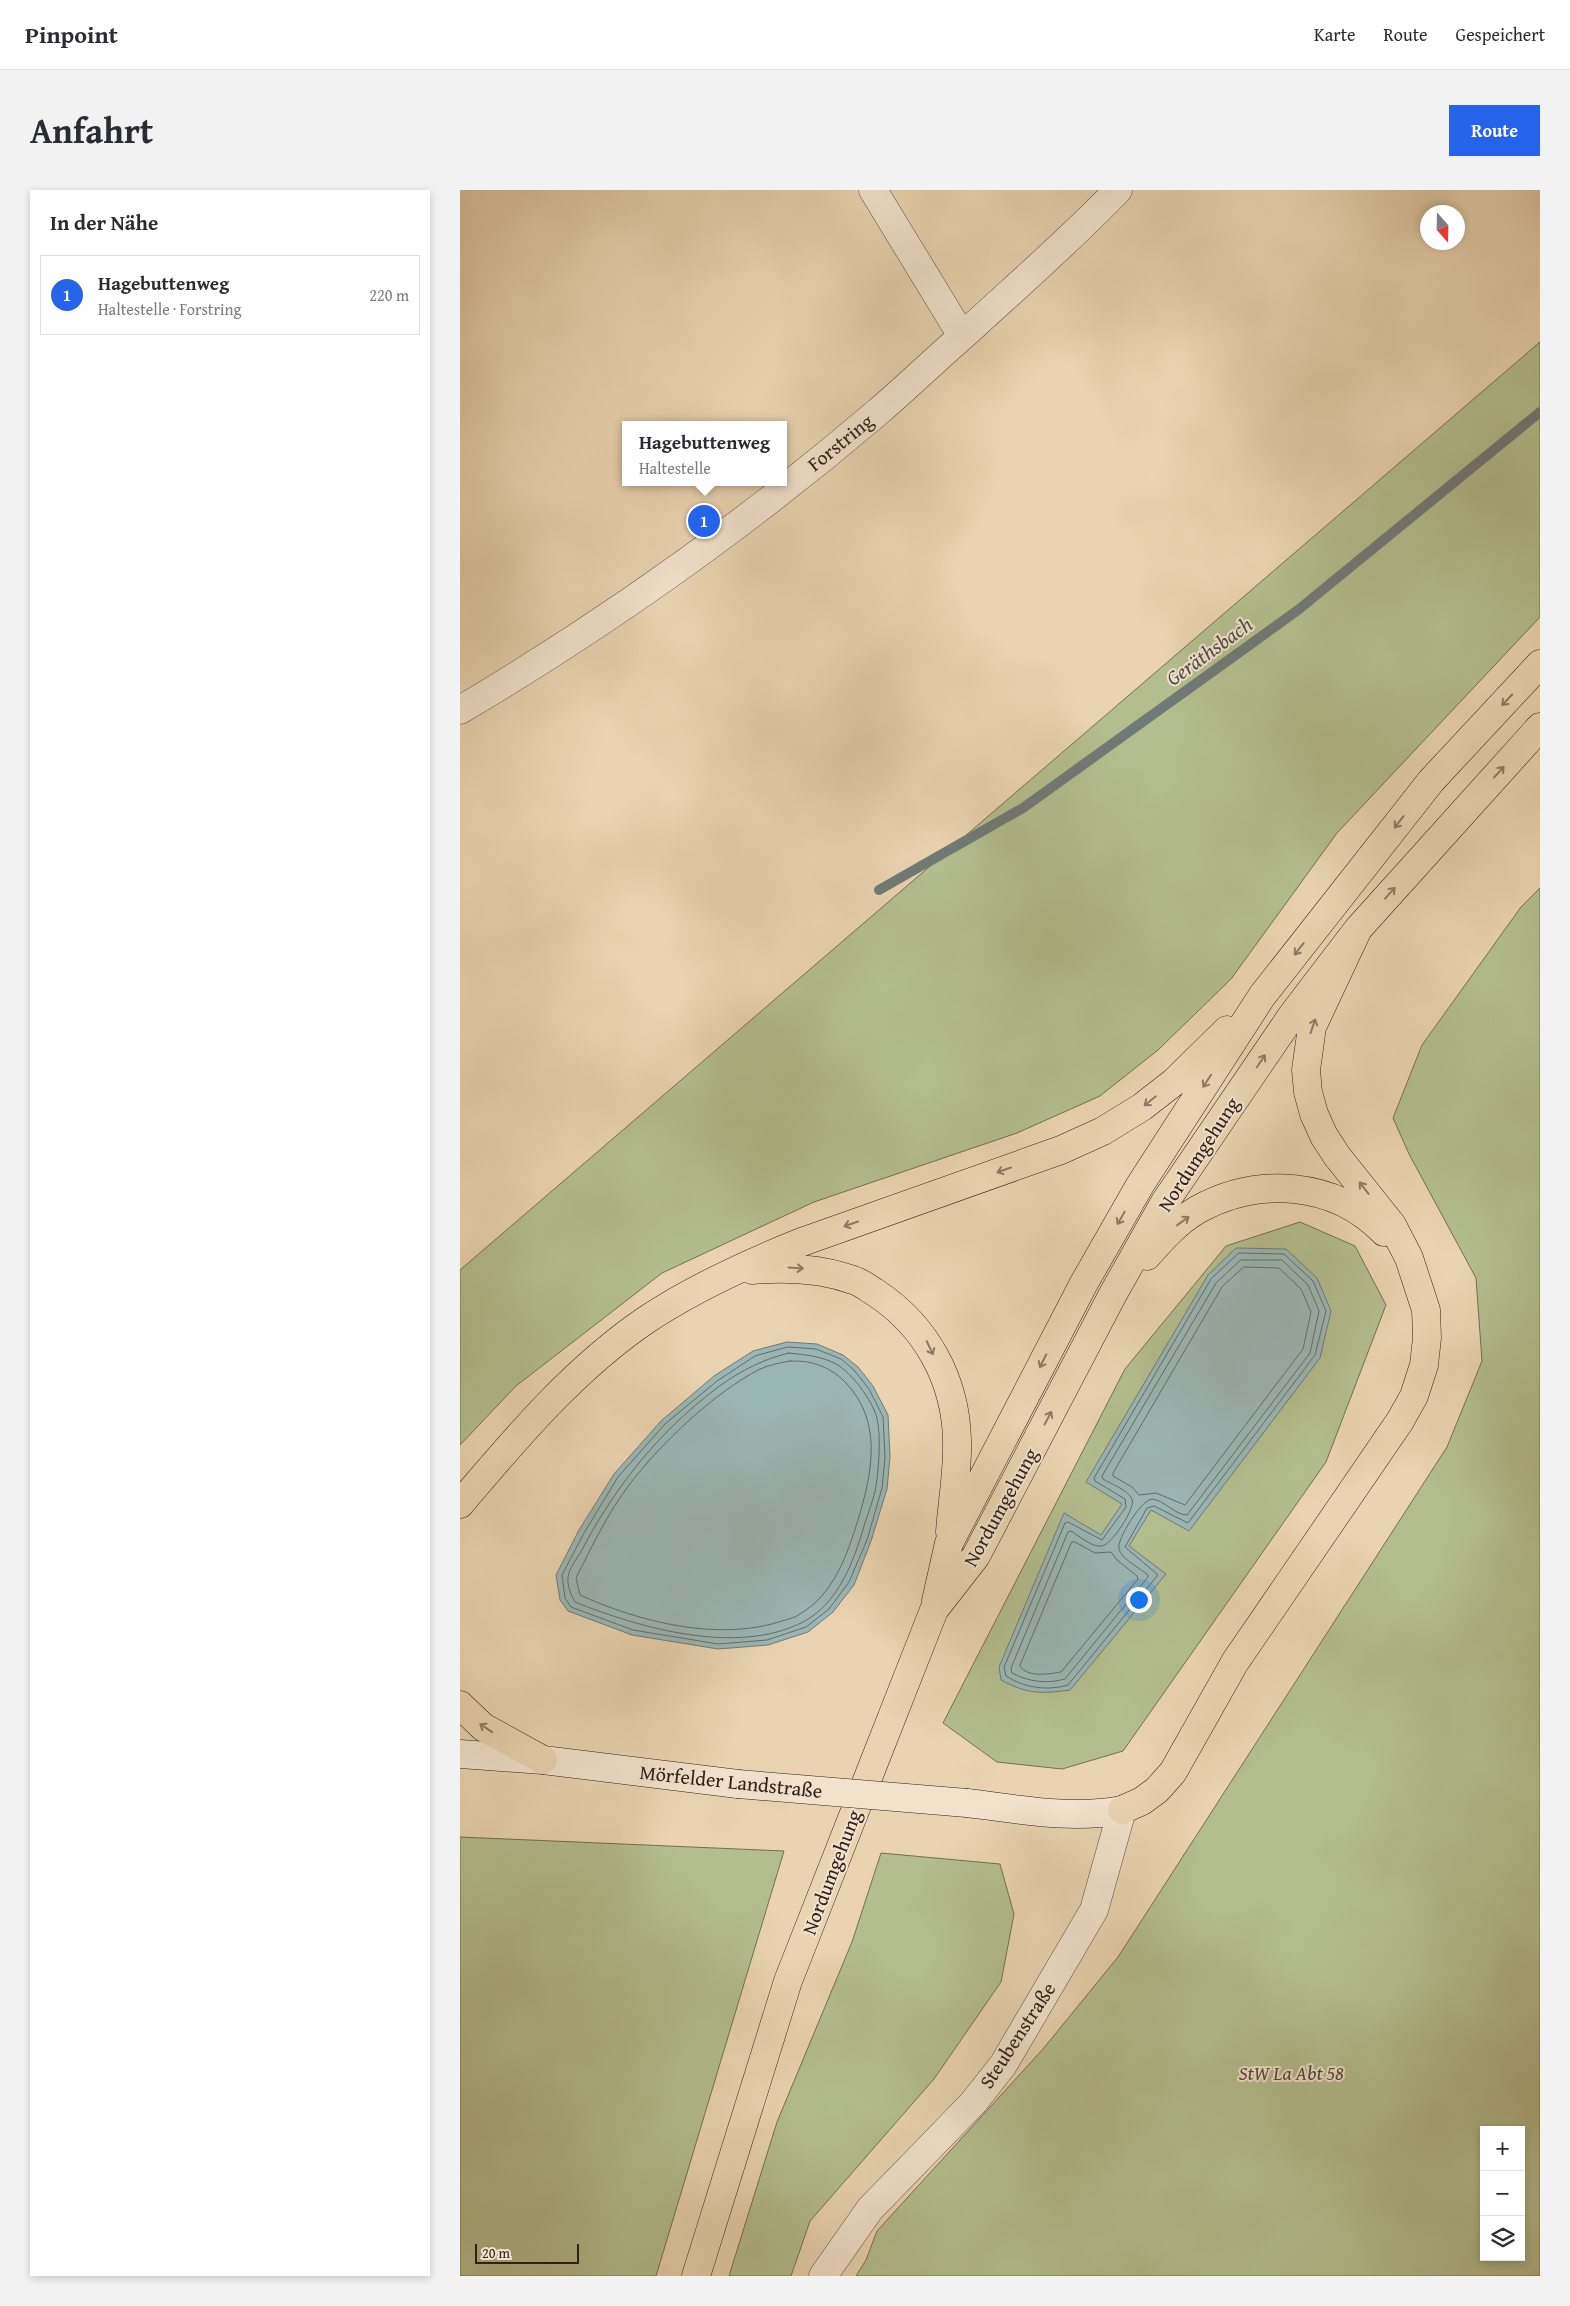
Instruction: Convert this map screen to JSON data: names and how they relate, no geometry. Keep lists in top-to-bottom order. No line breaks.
{"streets":{"main road":["Nordumgehung"],"street":["Forstring","Mörfelder Landstraße","Steubenstraße"]},"crossings":[["Mörfelder Landstraße","Steubenstraße"]],"water":["Geräthsbach"],"parks":["StW La Abt 58"],"scale_bar":"20 m","north":"bottom","page":{"header":"Pinpoint","nav":["Karte","Route","Gespeichert"],"title":"Anfahrt","buttons":"Route","heading":"In der Nähe","list":[{"mark":"1","name":"Hagebuttenweg","note":"Haltestelle · Forstring","value":"220 m"}],"popup":["Hagebuttenweg","Haltestelle"],"pins":"1","map_buttons":["+","−"],"scale":"20 m"}}
